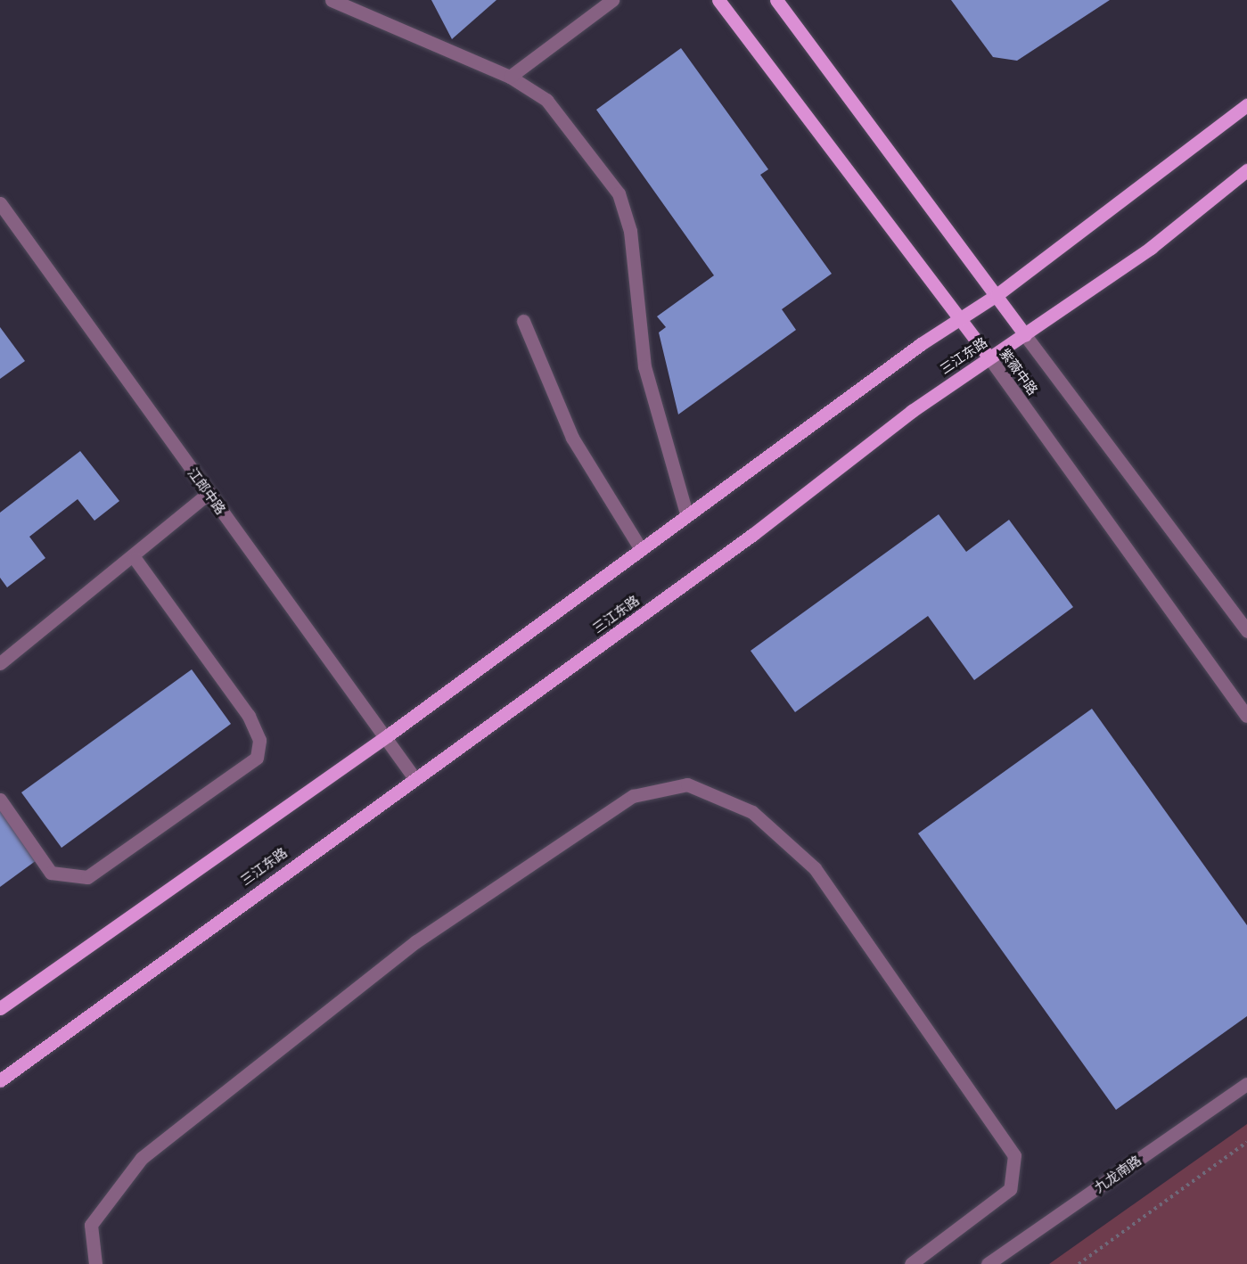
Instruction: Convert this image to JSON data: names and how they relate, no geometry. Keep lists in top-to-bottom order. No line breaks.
{"streets":{"main road":["三江东路","紫薇中路"],"street":["江郎中路","九龙南路"]},"crossings":[["三江东路","紫薇中路"],["三江东路","江郎中路"]]}
